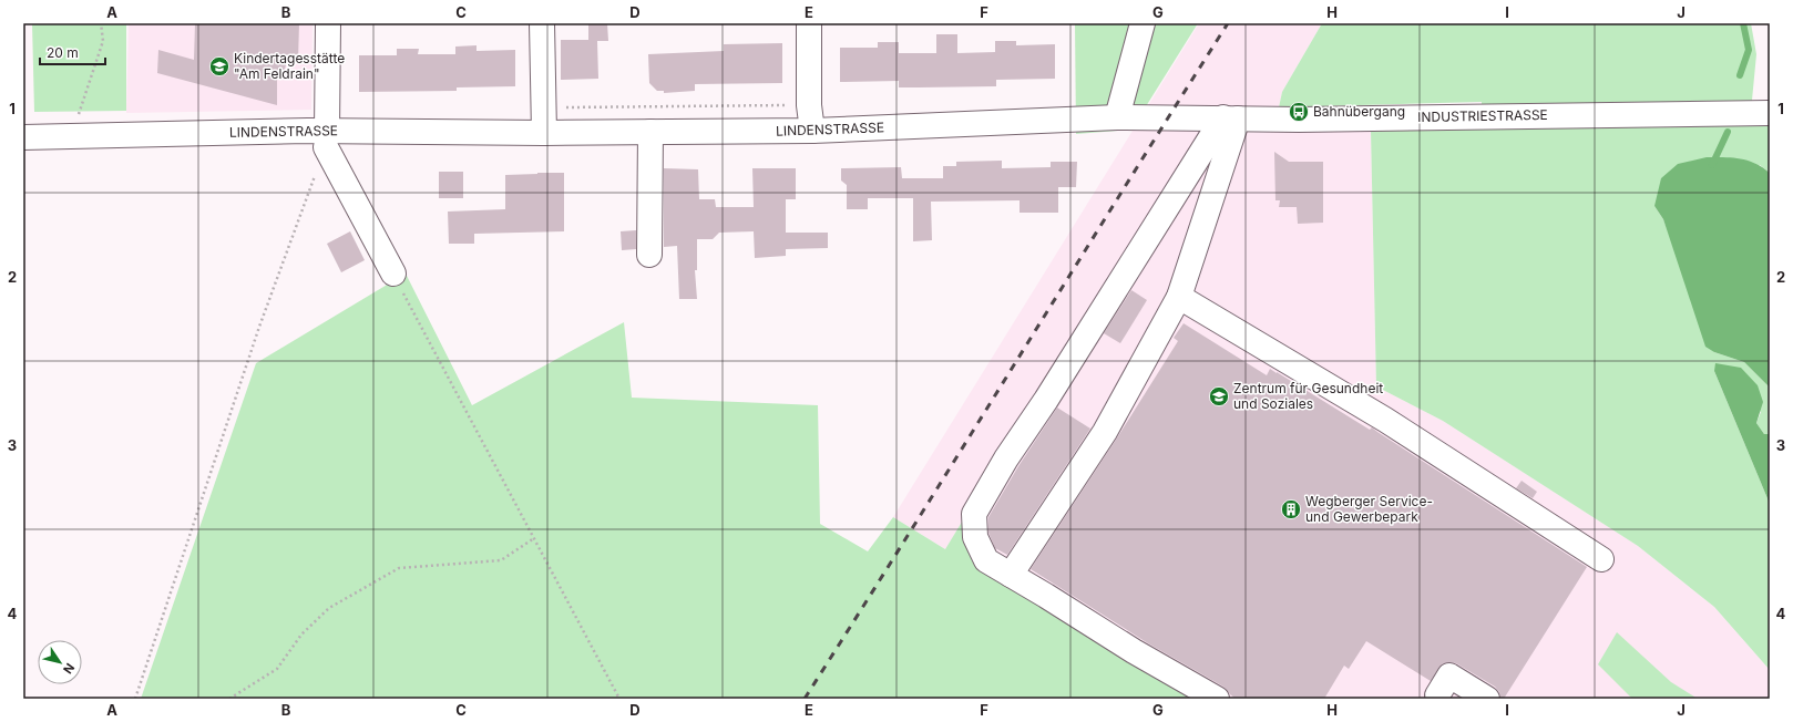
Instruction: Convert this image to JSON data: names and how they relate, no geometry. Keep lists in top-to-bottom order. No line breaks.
{"streets":{"street":["INDUSTRIESTRASSE","LINDENSTRASSE"]},"crossings":[["INDUSTRIESTRASSE","LINDENSTRASSE"]],"places":{"school or university":["Kindertagesstätte \"Am Feldrain\"","Zentrum für Gesundheit und Soziales"],"bus stop":["Bahnübergang"],"building":["Wegberger Service- und Gewerbepark"]},"scale_bar":"20 m","north":"bottom right","grid":{"columns":["A","B","C","D","E","F","G","H","I","J"],"rows":["1","2","3","4"]}}
